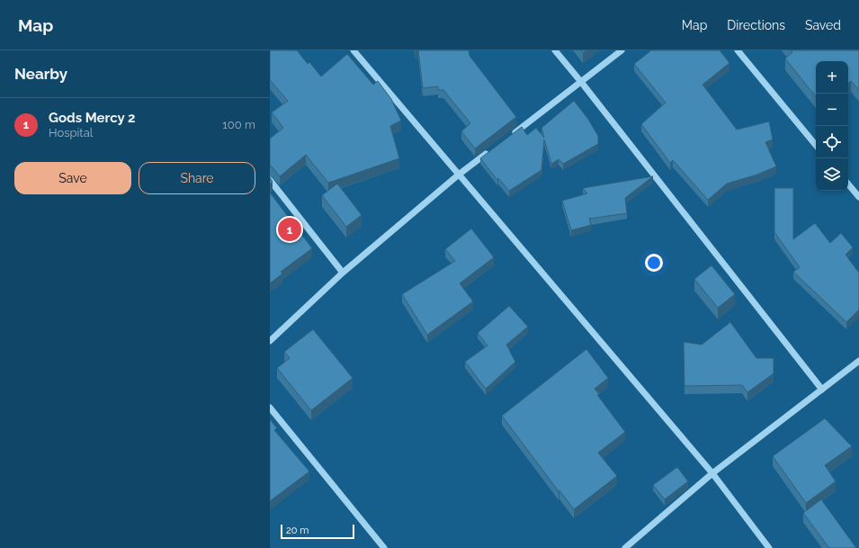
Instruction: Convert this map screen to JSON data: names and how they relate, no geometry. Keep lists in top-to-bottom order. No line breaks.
{"scale_bar":"20 m","page":{"header":"Map","nav":["Map","Directions","Saved"],"heading":"Nearby","map_buttons":["+","−"],"list":[{"mark":"1","name":"Gods Mercy 2","note":"Hospital","value":"100 m"}],"buttons":["Save","Share"],"pins":"1","scale":"20 m"}}
